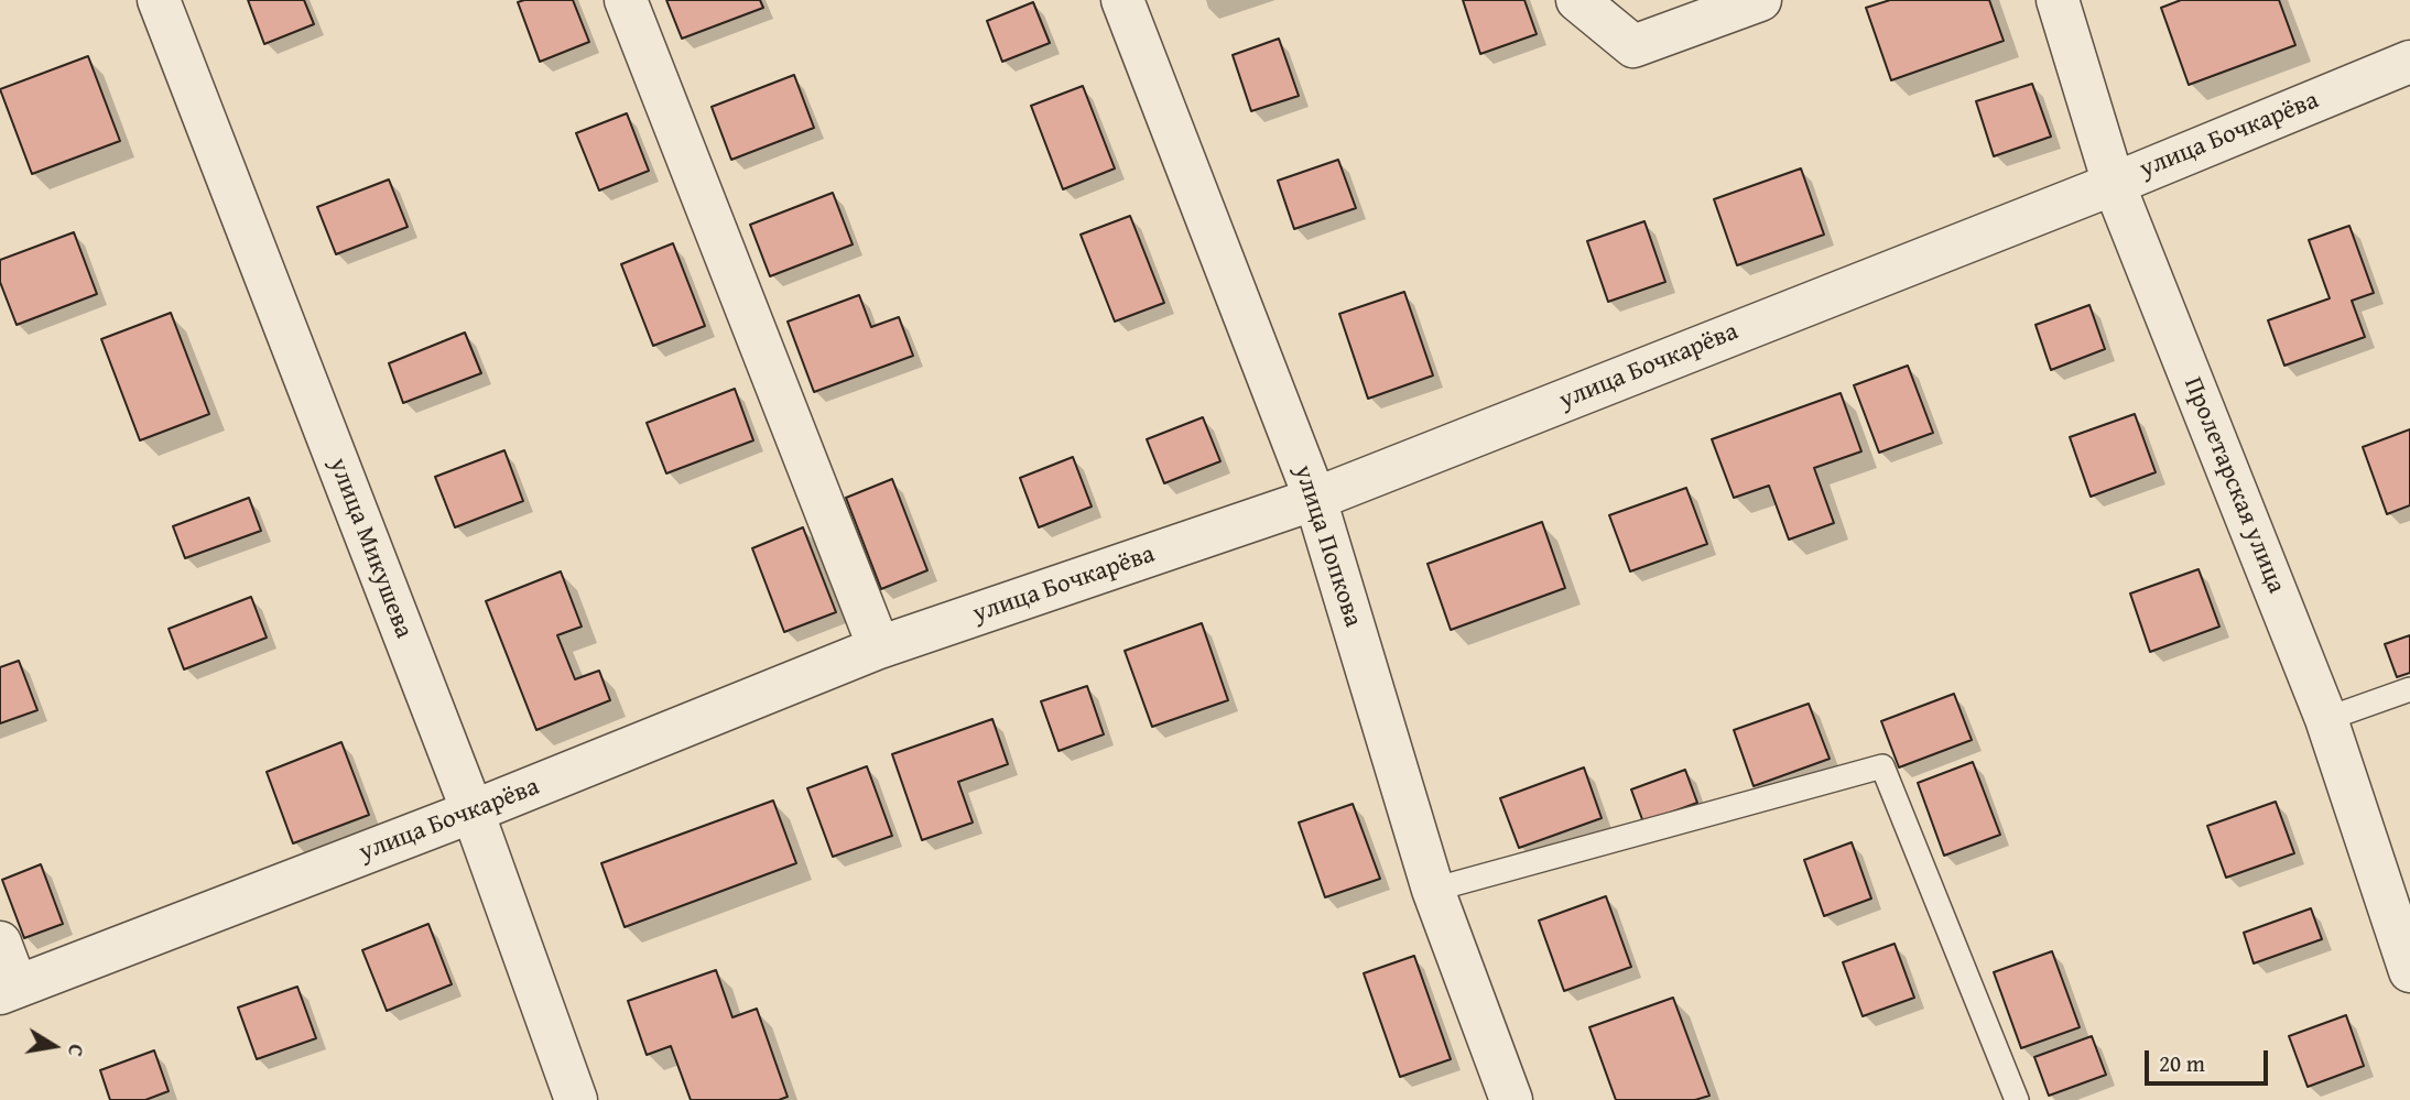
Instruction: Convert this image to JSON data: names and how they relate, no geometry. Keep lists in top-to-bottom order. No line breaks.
{"streets":{"street":["улица Бочкарёва","Пролетарская улица","улица Попкова","улица Микушева"]},"crossings":[["улица Бочкарёва","Пролетарская улица"],["улица Бочкарёва","улица Попкова"],["улица Бочкарёва","улица Микушева"]],"scale_bar":"20 m","north":"right"}
